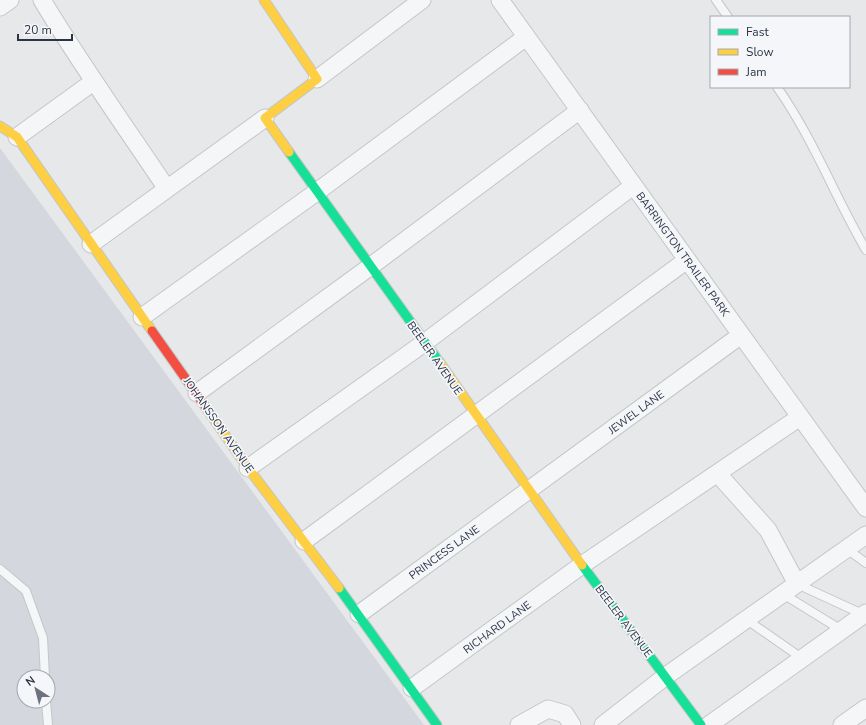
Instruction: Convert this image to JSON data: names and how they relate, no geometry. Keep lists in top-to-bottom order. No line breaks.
{"streets":{"street":["BARRINGTON TRAILER PARK","BEELER AVENUE","JEWEL LANE","JOHANSSON AVENUE","PRINCESS LANE","RICHARD LANE"]},"crossings":[["BARRINGTON TRAILER PARK","JEWEL LANE"],["BARRINGTON TRAILER PARK","RICHARD LANE"],["BEELER AVENUE","JEWEL LANE"],["BEELER AVENUE","PRINCESS LANE"],["BEELER AVENUE","RICHARD LANE"],["JEWEL LANE","PRINCESS LANE"],["JOHANSSON AVENUE","PRINCESS LANE"],["JOHANSSON AVENUE","RICHARD LANE"]],"legend":["Fast","Slow","Jam"],"scale_bar":"20 m","north":"top left"}
